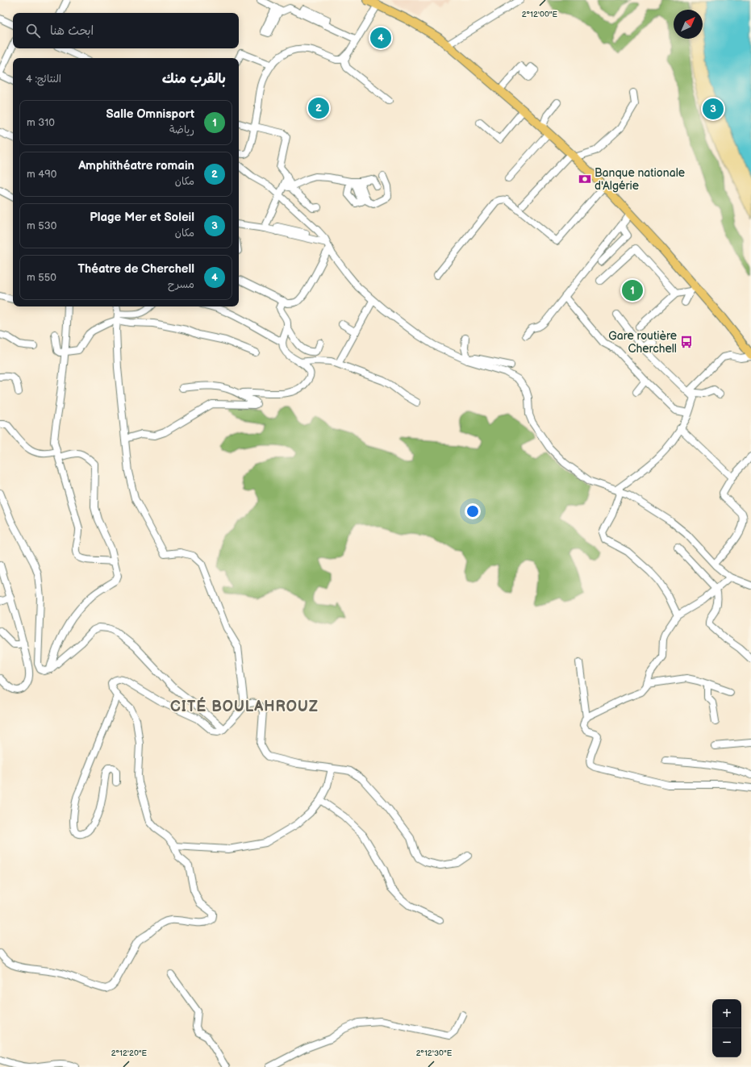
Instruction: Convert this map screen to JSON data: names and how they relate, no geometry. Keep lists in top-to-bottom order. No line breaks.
{"districts":["CITÉ BOULAHROUZ"],"places":{"bank":["Banque nationale d'Algérie"],"bus stop":["Gare routière Cherchell"]},"north":"top right","page":{"search":"ابحث هنا","pins":["4","2","3","1"],"heading":["بالقرب منك","النتائج: 4"],"list":[{"mark":"1","name":"Salle Omnisport","note":"رياضة","value":"310 m"},{"mark":"2","name":"Amphithéatre romain","note":"مكان","value":"490 m"},{"mark":"3","name":"Plage Mer et Soleil","note":"مكان","value":"530 m"},{"mark":"4","name":"Théatre de Cherchell","note":"مسرح","value":"550 m"}],"map_buttons":["+","−"]},"coordinates":["2°12'00\"E","2°12'20\"E","2°12'30\"E"]}
